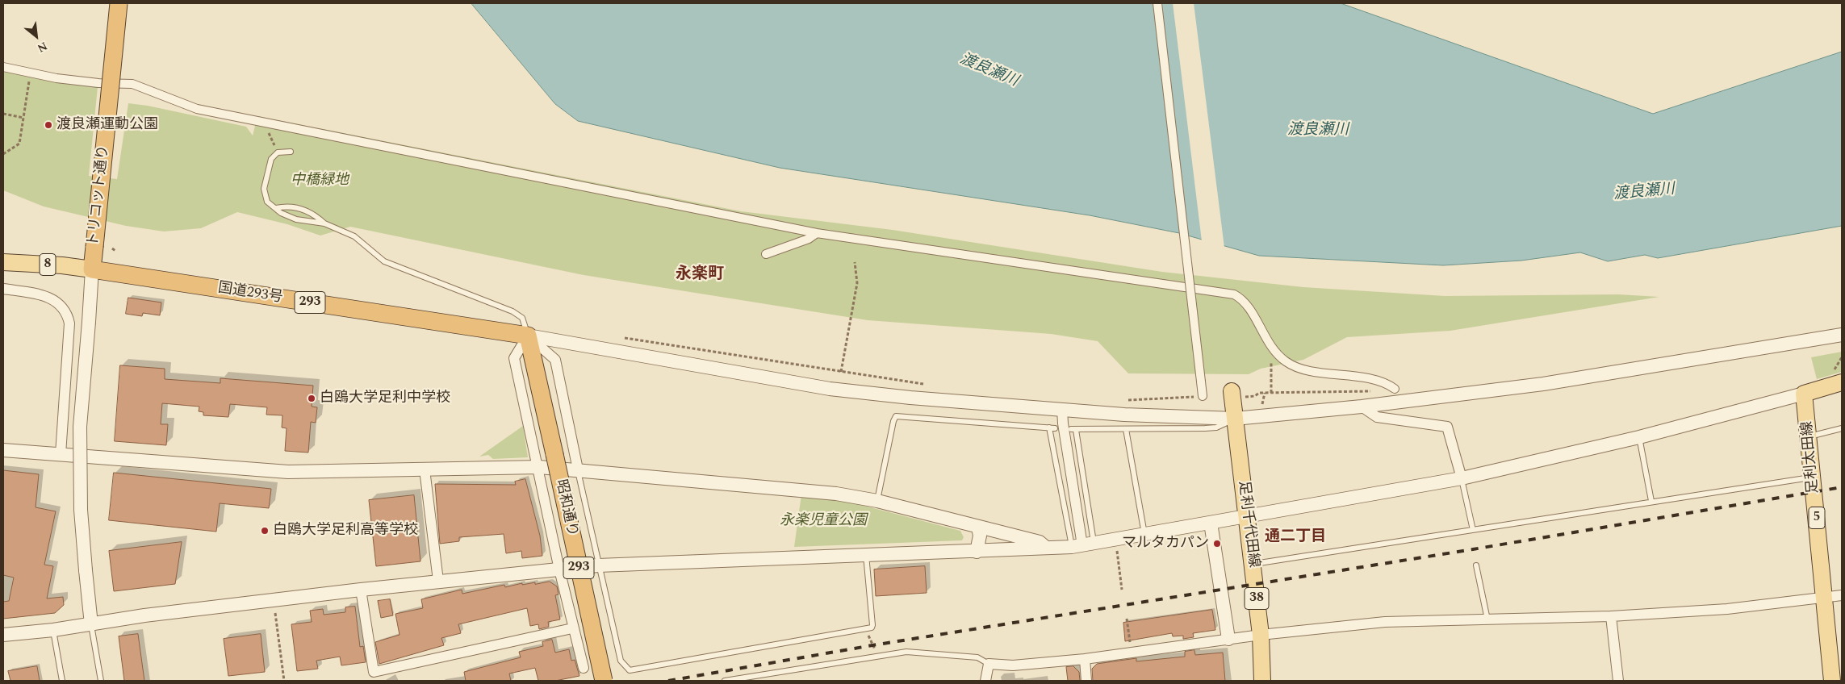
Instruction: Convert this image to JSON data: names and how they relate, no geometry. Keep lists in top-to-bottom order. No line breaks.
{"streets":{"highway":["トリコット通り","国道293号","293","昭和通り"],"main road":["8","足利太田線","5","足利千代田線","38"]},"crossings":[["トリコット通り","8"],["トリコット通り","国道293号"],["8","国道293号"],["国道293号","昭和通り"]],"districts":["永楽町","通二丁目"],"water":["渡良瀬川"],"parks":["中橋緑地","永楽児童公園"],"places":["渡良瀬運動公園","白鴎大学足利中学校","白鴎大学足利高等学校","マルタカパン"],"north":"bottom right"}
